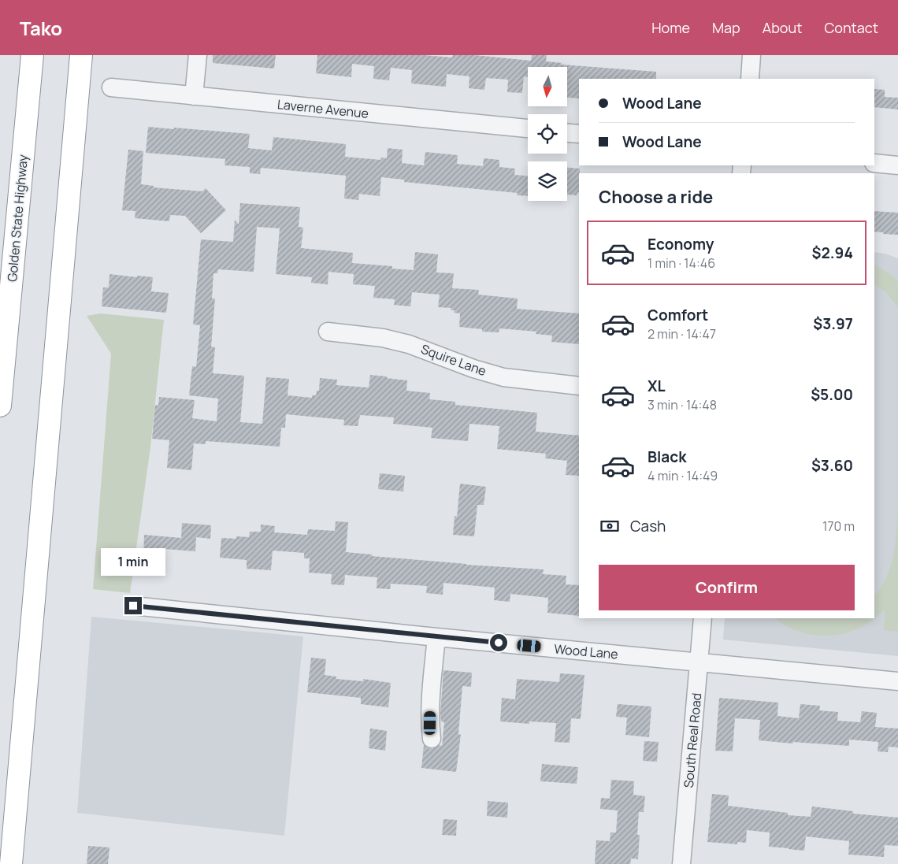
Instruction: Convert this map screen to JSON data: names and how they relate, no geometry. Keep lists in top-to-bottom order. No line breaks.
{"streets":{"highway":["Golden State Highway"],"street":["Laverne Avenue","Squire Lane","Wood Lane","South Real Road"]},"crossings":[["Wood Lane","South Real Road"]],"north":"bottom","page":{"header":"Tako","nav":["Home","Map","About","Contact"],"banner":["Wood Lane","Wood Lane"],"heading":"Choose a ride","list":[{"name":"Economy","note":"1 min · 14:46","value":"$2.94"},{"name":"Comfort","note":"2 min · 14:47","value":"$3.97"},{"name":"XL","note":"3 min · 14:48","value":"$5.00"},{"name":"Black","note":"4 min · 14:49","value":"$3.60"}],"pay":["Cash","170 m"],"bubble":"1 min","buttons":"Confirm"}}
